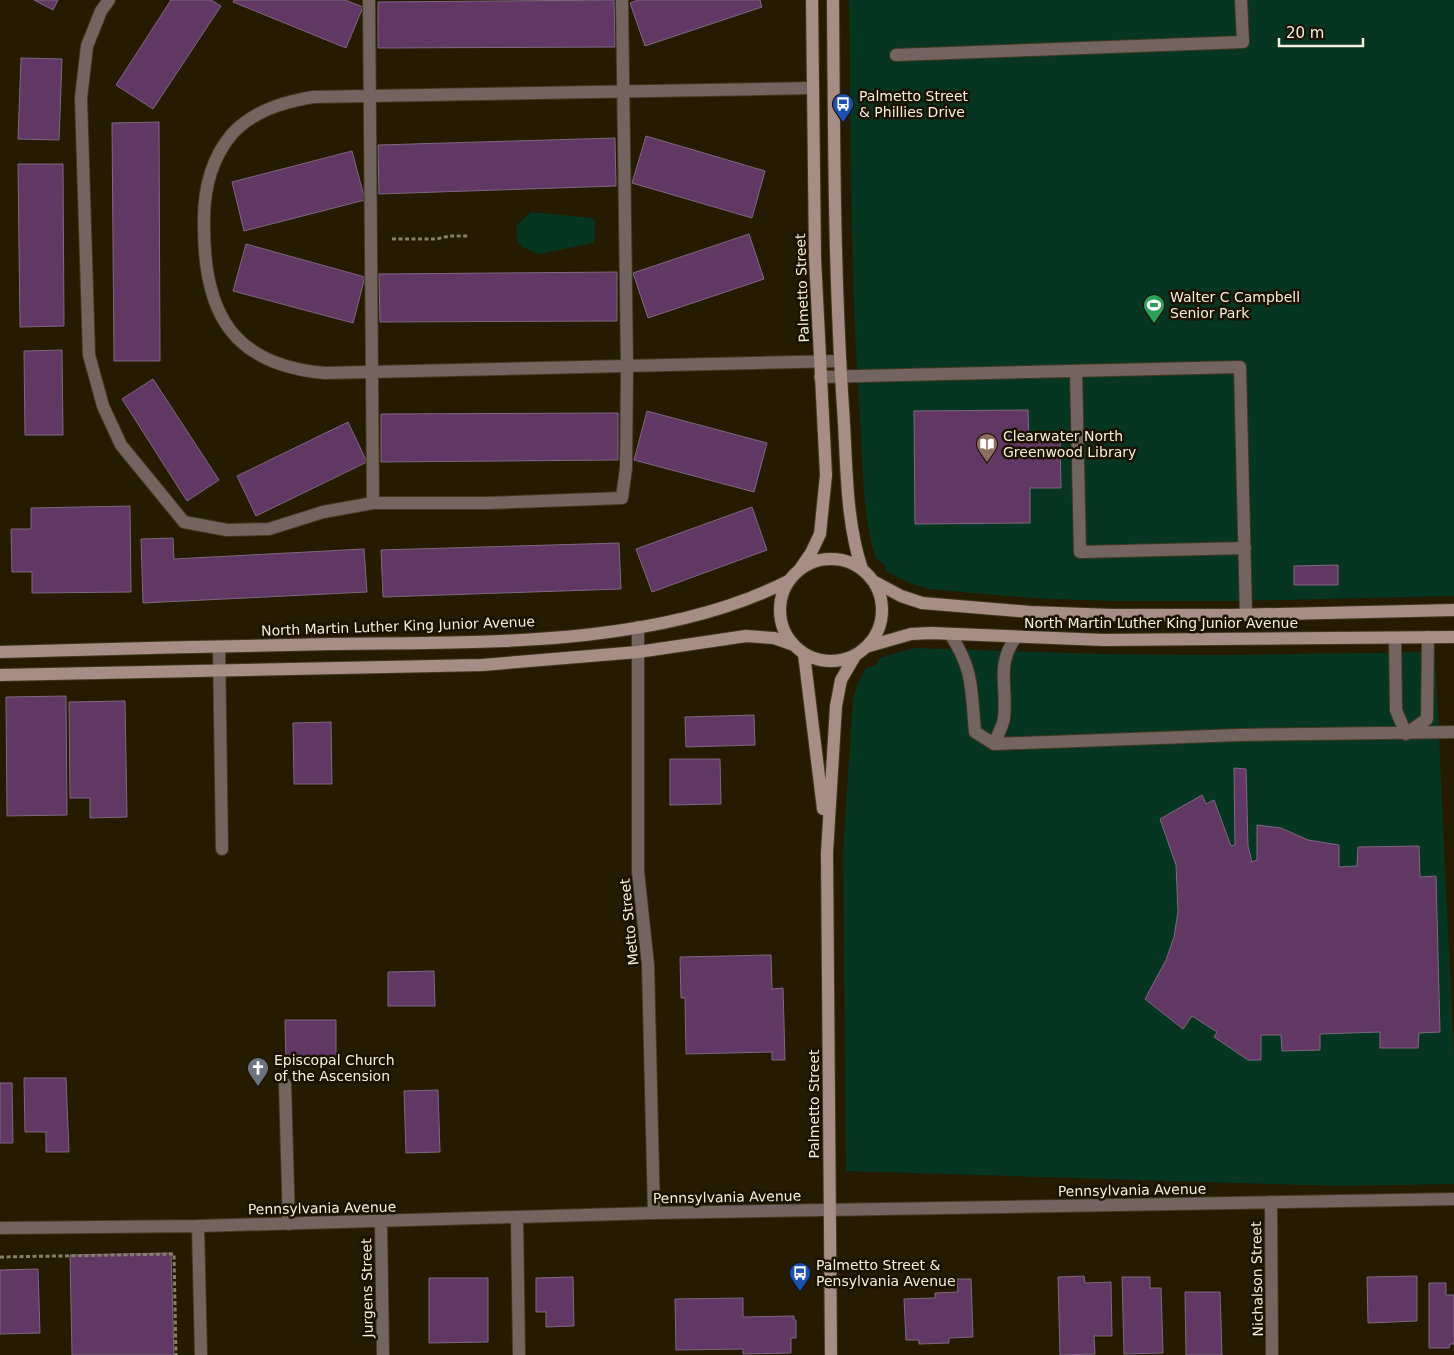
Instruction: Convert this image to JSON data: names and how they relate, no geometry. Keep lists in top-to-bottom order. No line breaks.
{"streets":{"street":["Palmetto Street","North Martin Luther King Junior Avenue","Metto Street","Pennsylvania Avenue","Nichalson Street","Jurgens Street"]},"crossings":[["Palmetto Street","North Martin Luther King Junior Avenue"],["Palmetto Street","Pennsylvania Avenue"],["North Martin Luther King Junior Avenue","Metto Street"],["Metto Street","Pennsylvania Avenue"],["Pennsylvania Avenue","Nichalson Street"],["Pennsylvania Avenue","Jurgens Street"]],"places":{"bus stop":["Palmetto Street & Phillies Drive","Palmetto Street & Pensylvania Avenue"],"sports":["Walter C Campbell Senior Park"],"library":["Clearwater North Greenwood Library"],"church":["Episcopal Church of the Ascension"]},"scale_bar":"20 m"}
